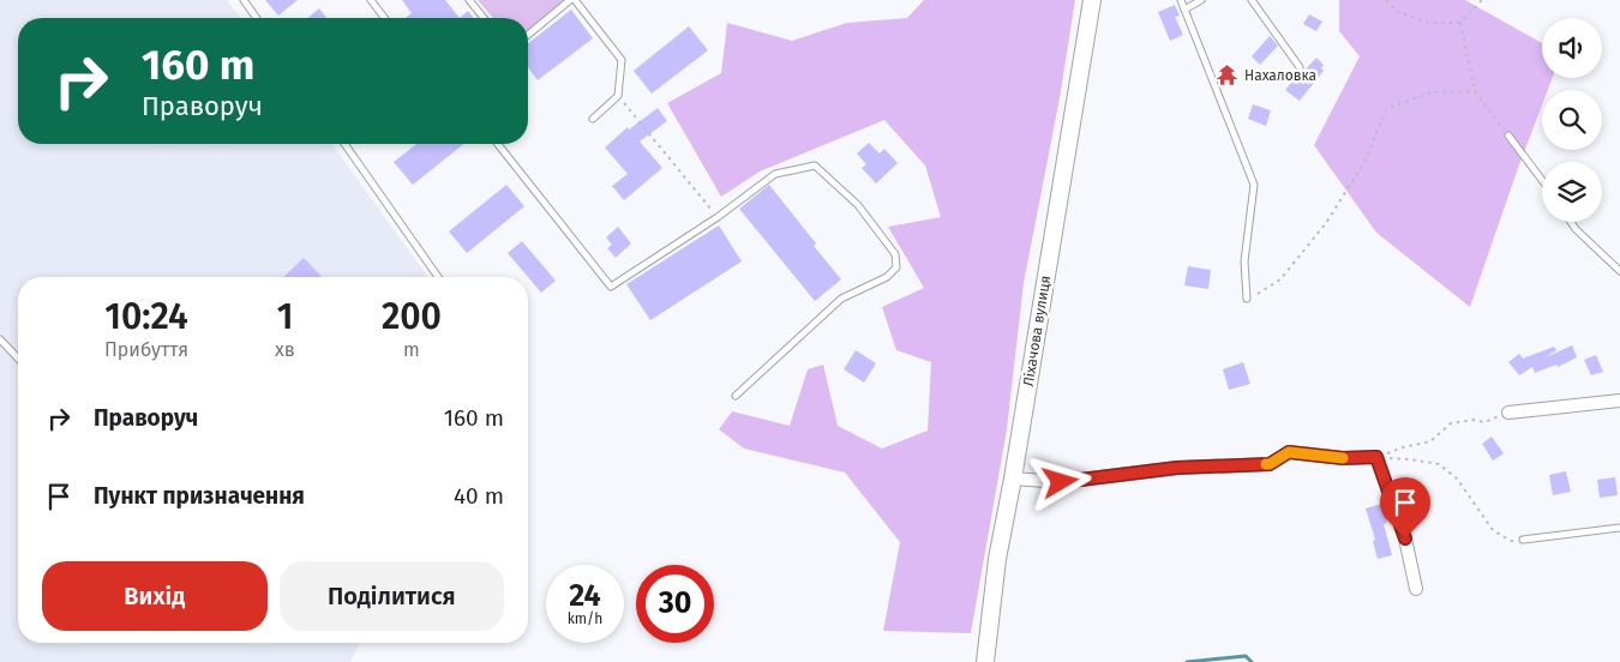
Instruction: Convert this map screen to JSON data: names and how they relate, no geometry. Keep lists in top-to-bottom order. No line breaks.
{"streets":{"street":["Ліхачова вулиця"]},"places":{"temple":["Нахаловка"]},"page":{"turn":["160 m","Праворуч"],"eta":["10:24","Прибуття","1","хв","200","m"],"list":[{"name":"Праворуч","value":"160 m"},{"name":"Пункт призначення","value":"40 m"}],"buttons":["Вихід","Поділитися"],"speed":"24 km/h","limit":"30"}}
